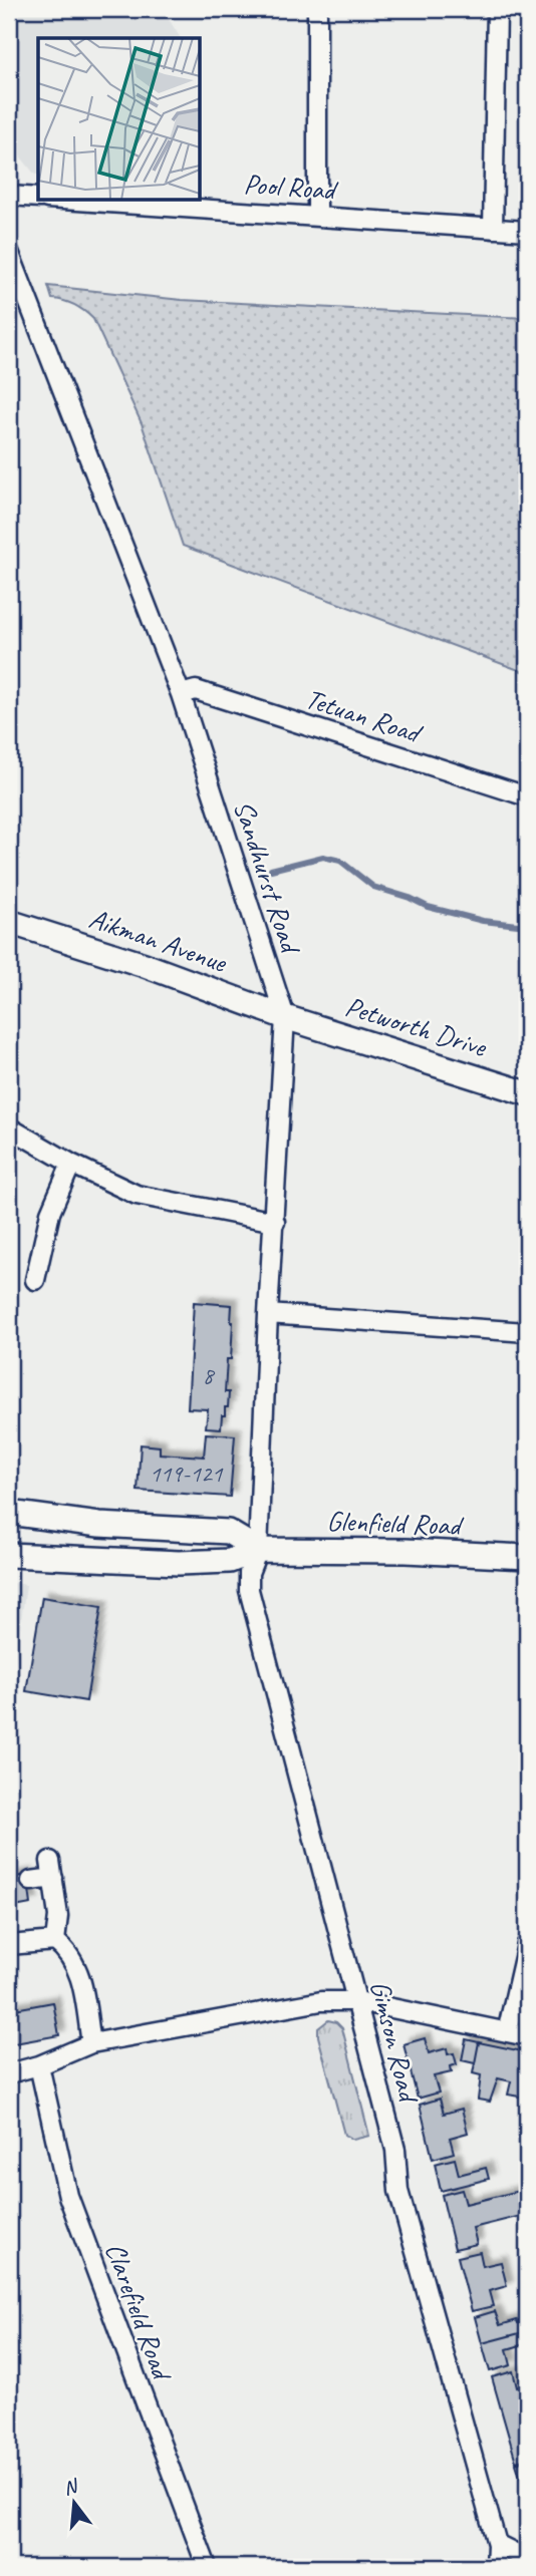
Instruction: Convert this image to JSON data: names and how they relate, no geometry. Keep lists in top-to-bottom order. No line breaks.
{"streets":{"street":["Pool Road","Tetuan Road","Sandhurst Road","Aikman Avenue","Petworth Drive","Glenfield Road","Gimson Road","Clarefield Road"]},"crossings":[["Tetuan Road","Sandhurst Road"],["Sandhurst Road","Aikman Avenue"],["Sandhurst Road","Petworth Drive"],["Sandhurst Road","Glenfield Road"],["Sandhurst Road","Gimson Road"],["Aikman Avenue","Petworth Drive"],["Glenfield Road","Gimson Road"]],"house_numbers":["8","119-121"],"north":"top"}
